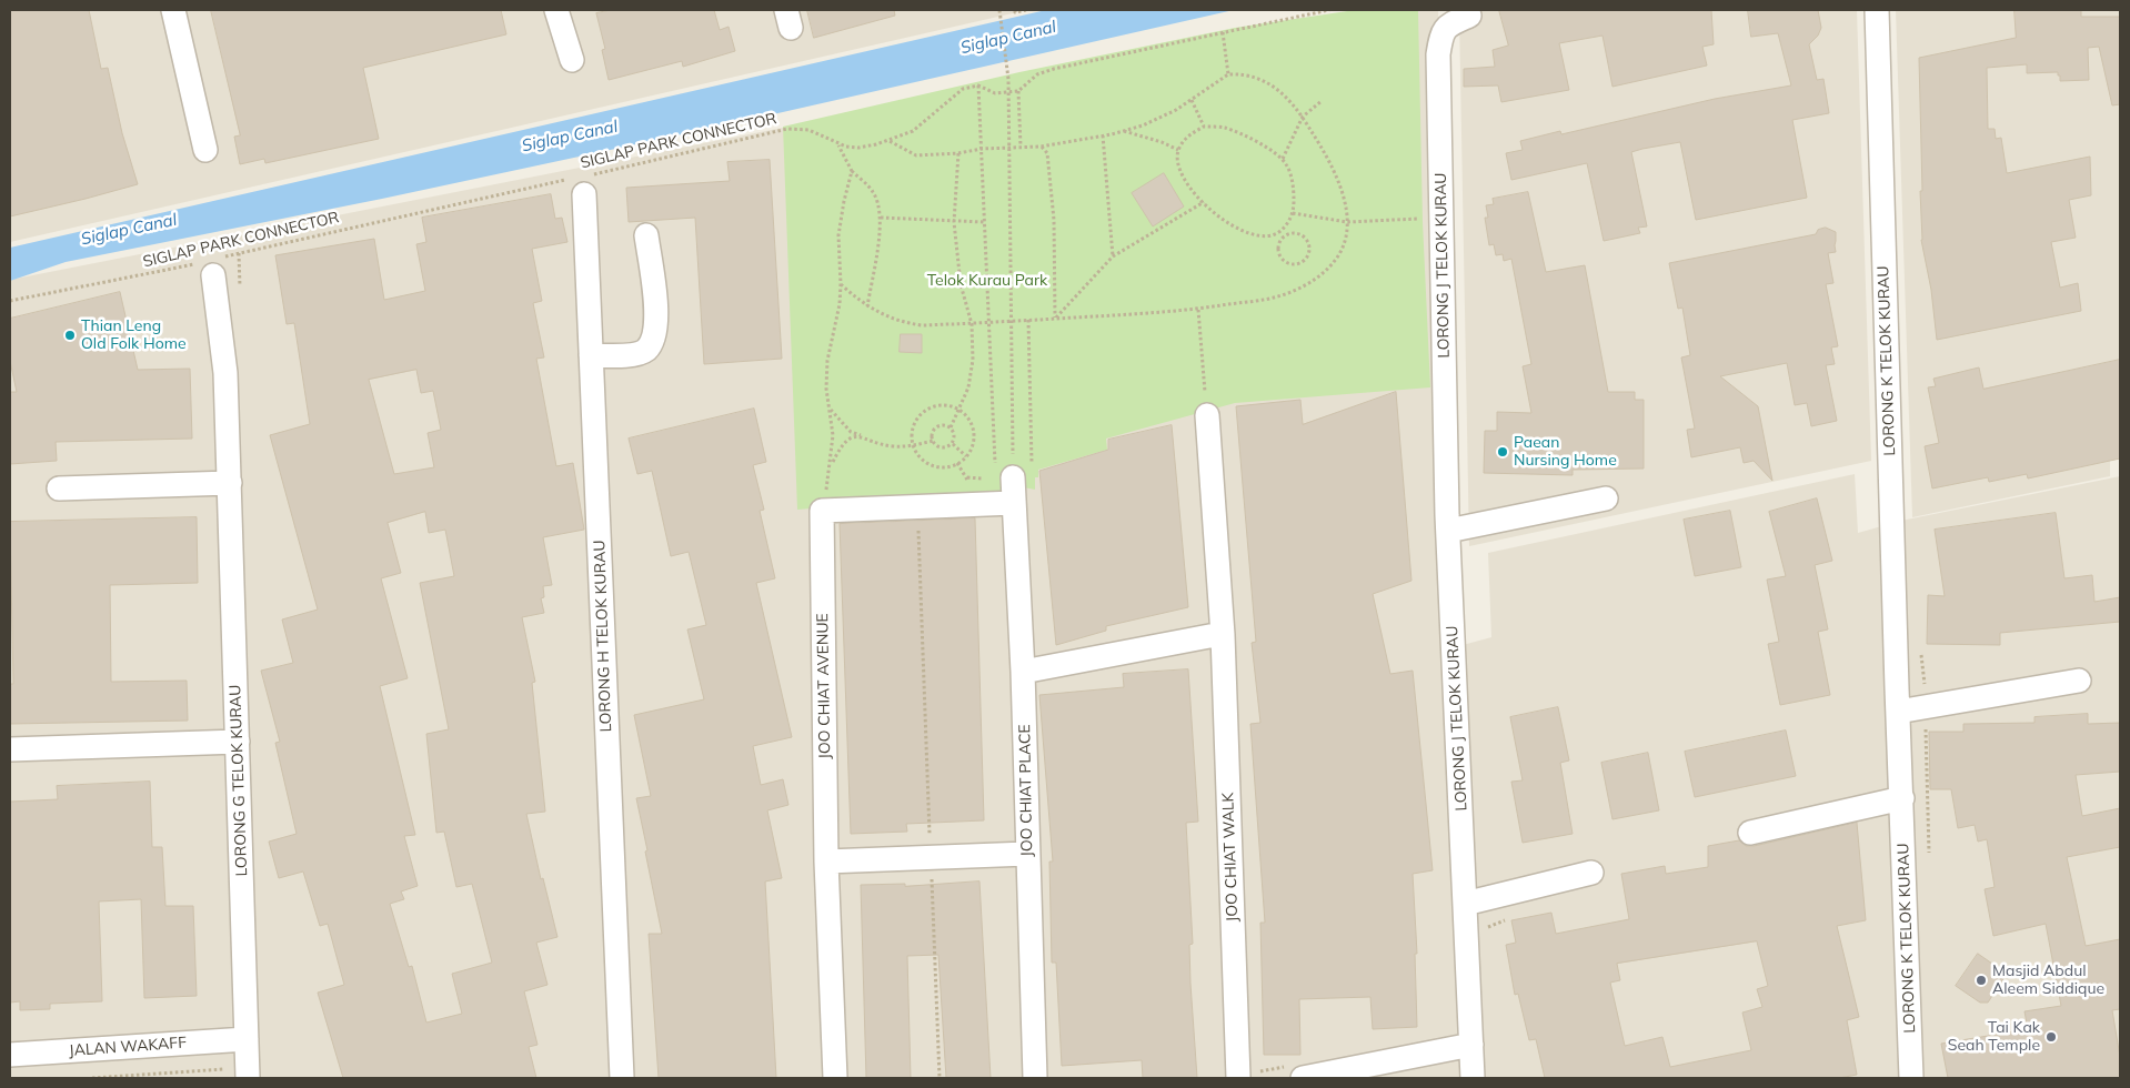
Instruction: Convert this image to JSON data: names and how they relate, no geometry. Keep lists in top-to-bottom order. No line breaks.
{"streets":{"street":["LORONG J TELOK KURAU","LORONG K TELOK KURAU","LORONG H TELOK KURAU","JOO CHIAT AVENUE","LORONG G TELOK KURAU","JOO CHIAT PLACE","JOO CHIAT WALK","JALAN WAKAFF"],"path":["SIGLAP PARK CONNECTOR"]},"crossings":[["SIGLAP PARK CONNECTOR","LORONG H TELOK KURAU"],["SIGLAP PARK CONNECTOR","LORONG G TELOK KURAU"],["LORONG G TELOK KURAU","JALAN WAKAFF"]],"water":["Siglap Canal"],"parks":["Telok Kurau Park"],"places":["Thian Leng Old Folk Home","Paean Nursing Home","Masjid Abdul Aleem Siddique","Tai Kak Seah Temple"]}
